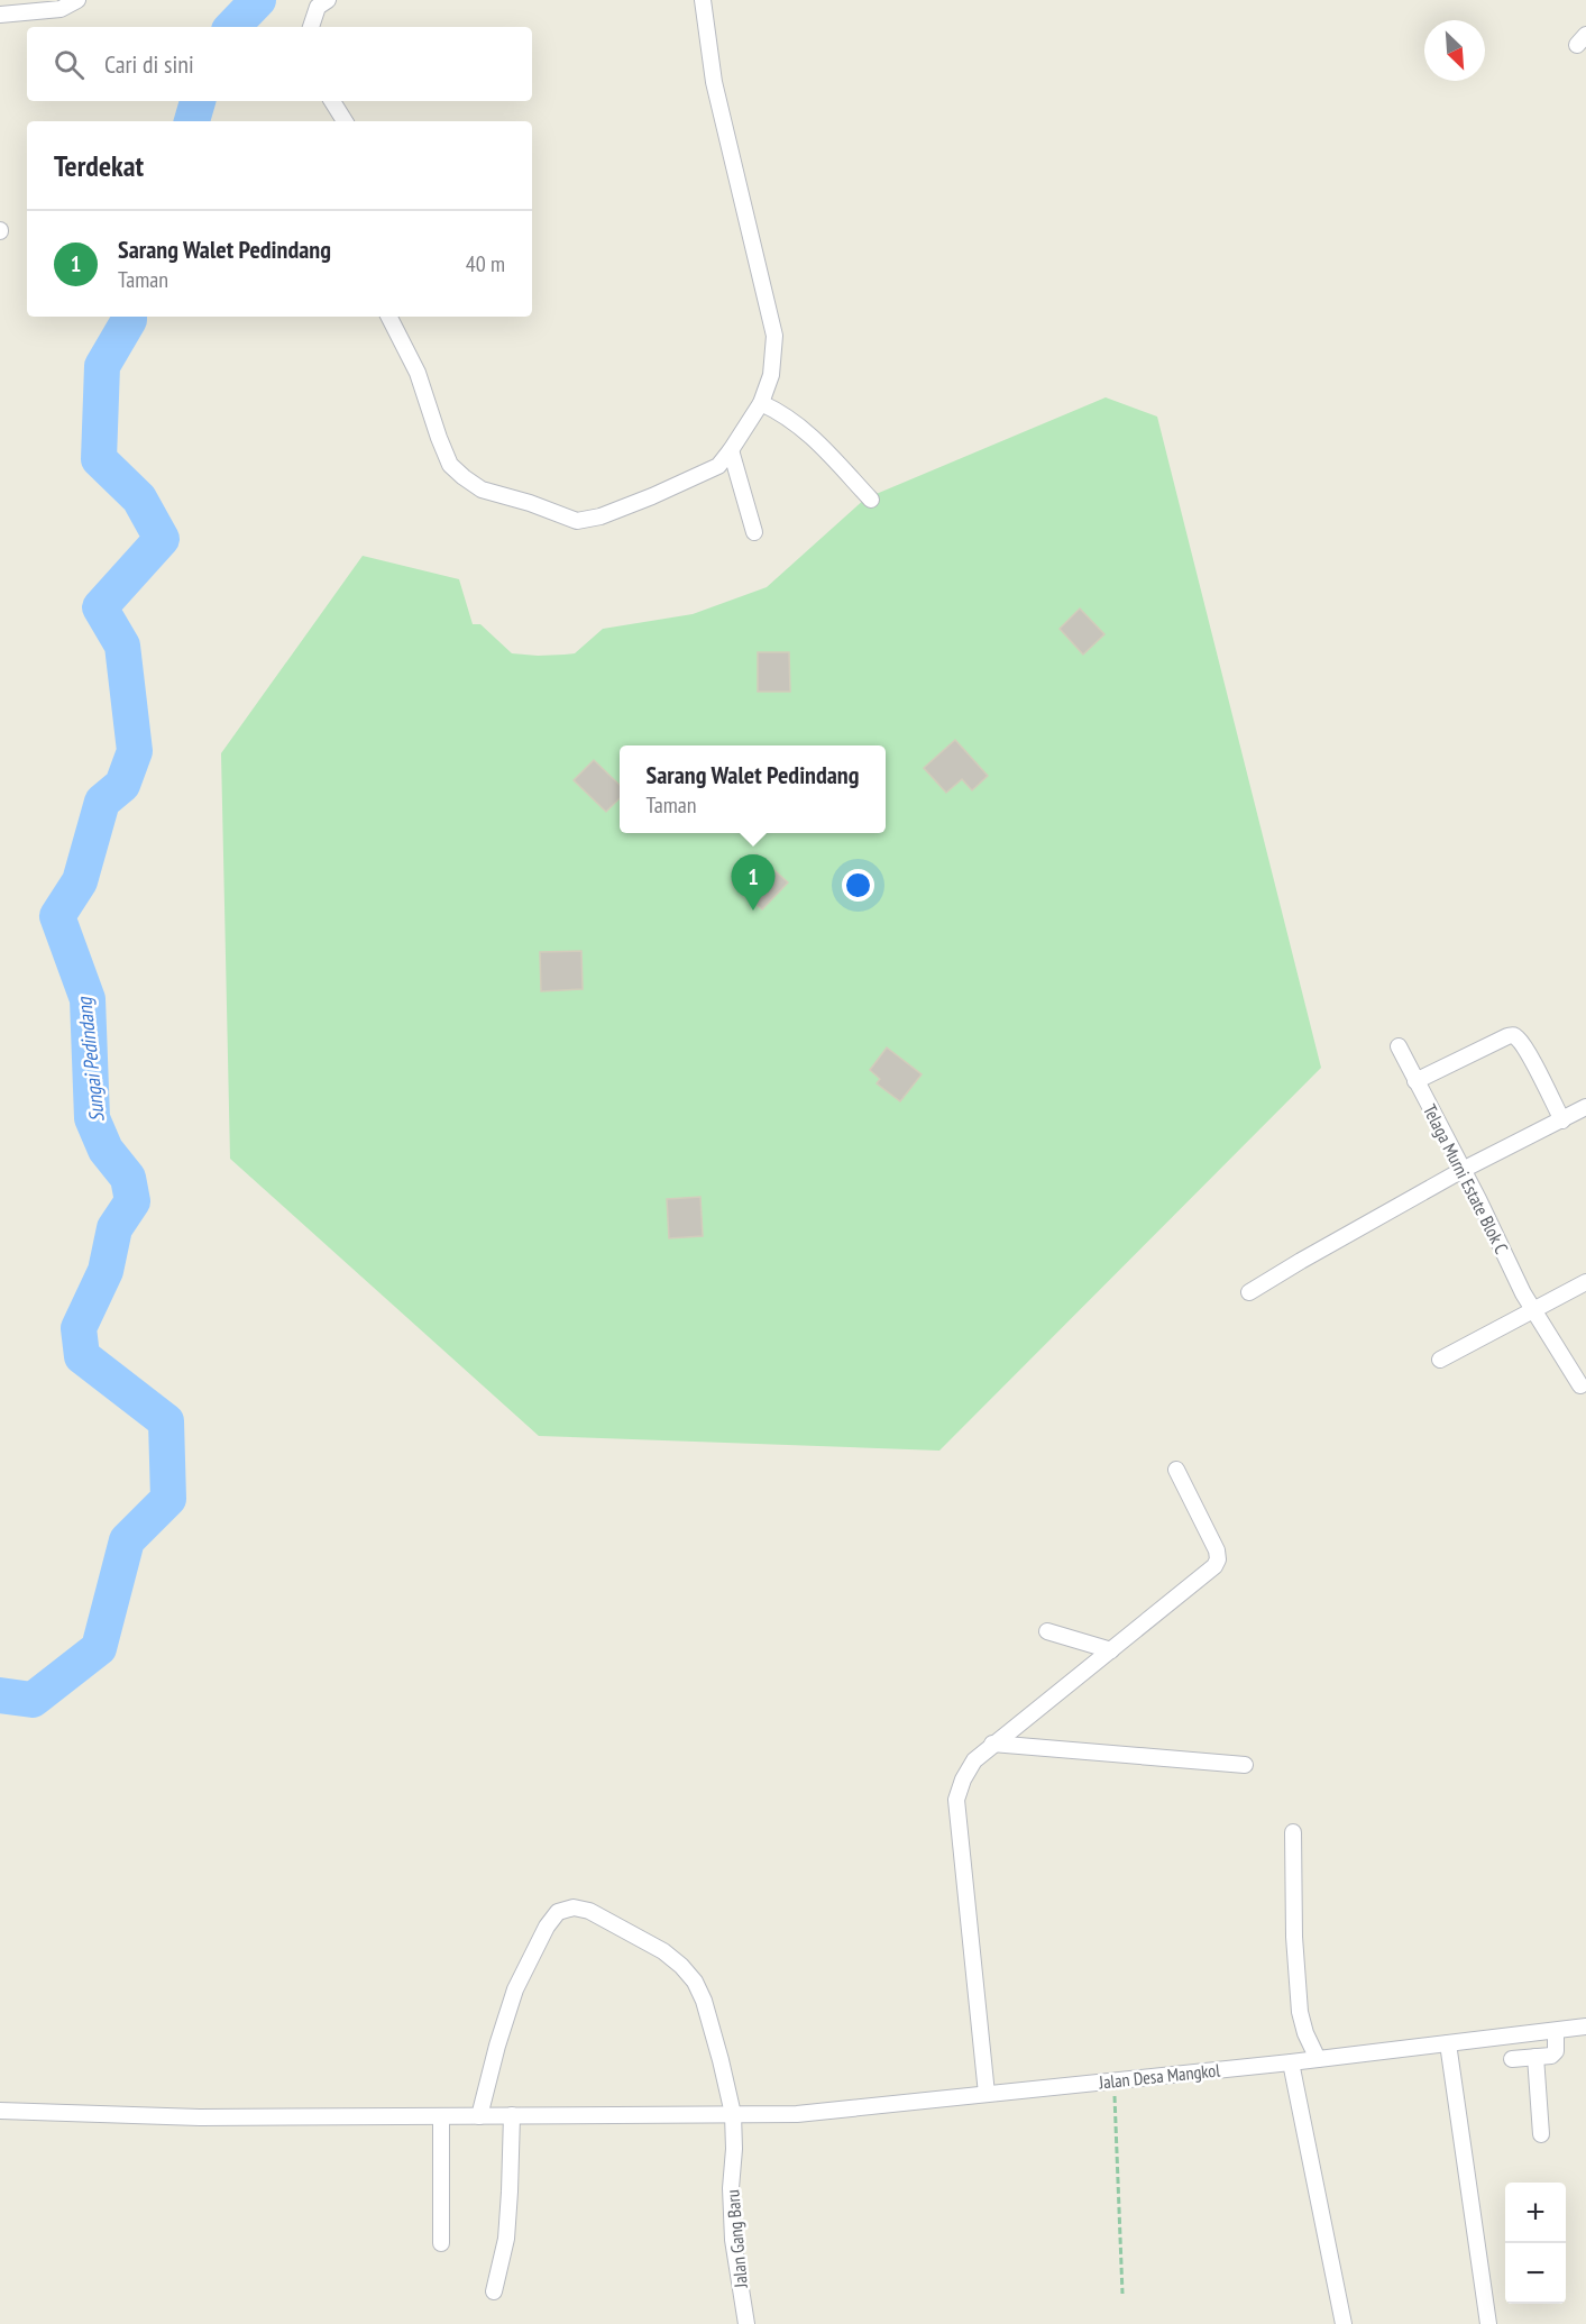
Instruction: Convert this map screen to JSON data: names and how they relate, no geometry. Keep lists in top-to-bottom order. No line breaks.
{"streets":{"street":["Telaga Murni Estate Blok C","Jalan Desa Mangkol","Jalan Gang Baru"]},"crossings":[["Jalan Desa Mangkol","Jalan Gang Baru"]],"water":["Sungai Pedindang"],"north":"bottom right","page":{"search":"Cari di sini","heading":"Terdekat","list":[{"mark":"1","name":"Sarang Walet Pedindang","note":"Taman","value":"40 m"}],"popup":["Sarang Walet Pedindang","Taman"],"pins":"1","map_buttons":["+","−"]}}
